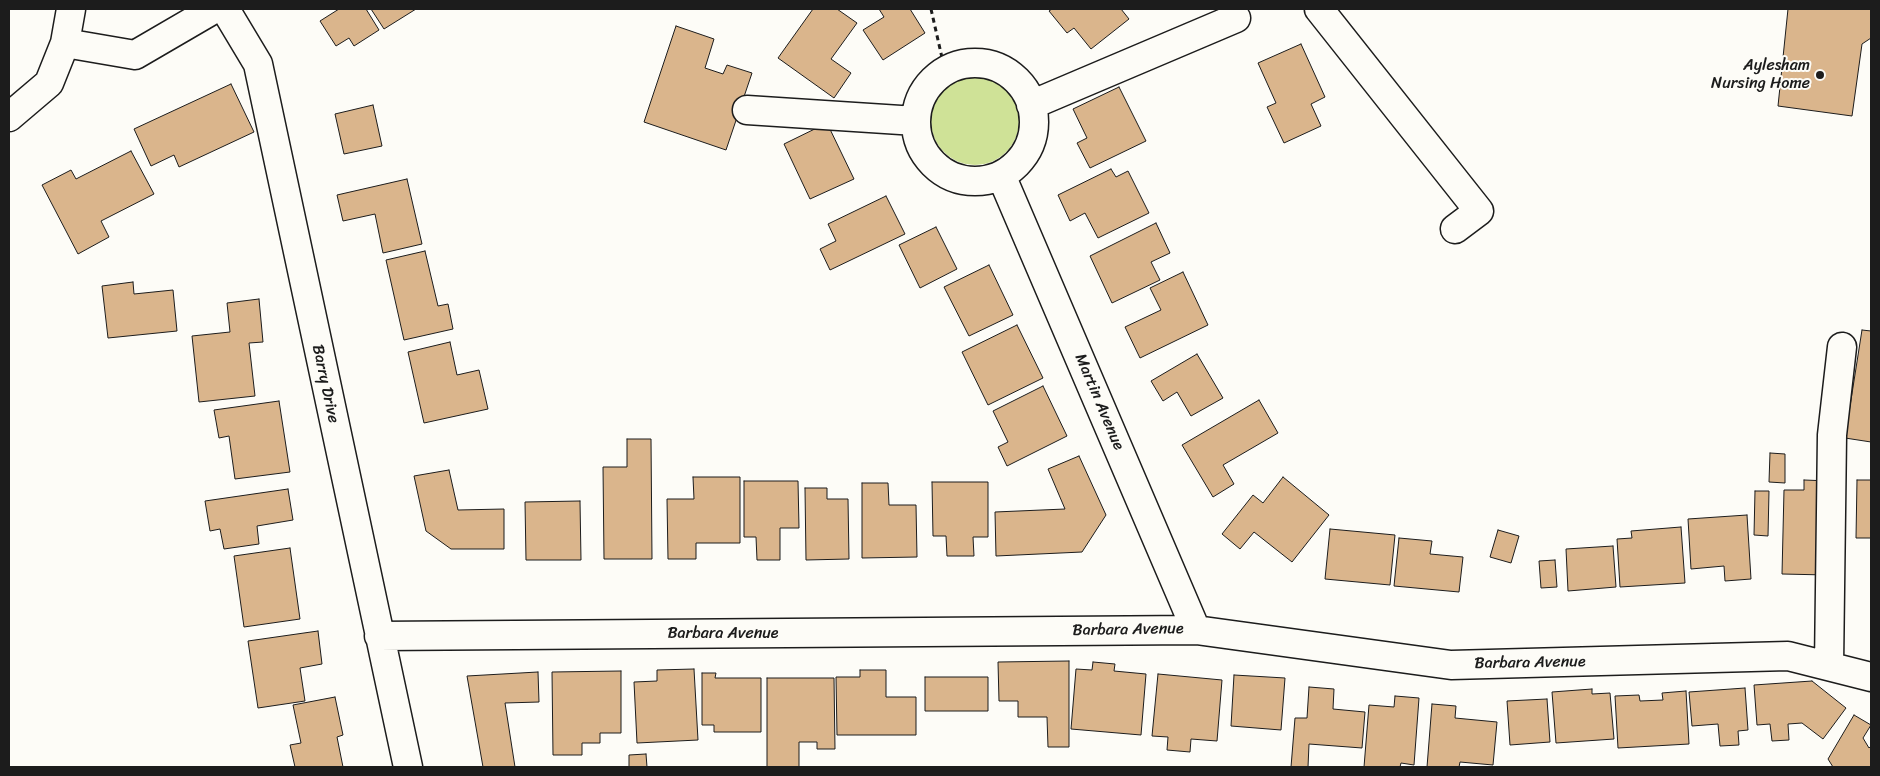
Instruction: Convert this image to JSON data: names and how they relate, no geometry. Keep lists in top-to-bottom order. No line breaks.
{"streets":{"street":["Barry Drive","Martin Avenue","Barbara Avenue"]},"crossings":[["Barry Drive","Barbara Avenue"],["Martin Avenue","Barbara Avenue"]],"places":["Aylesham Nursing Home"]}
